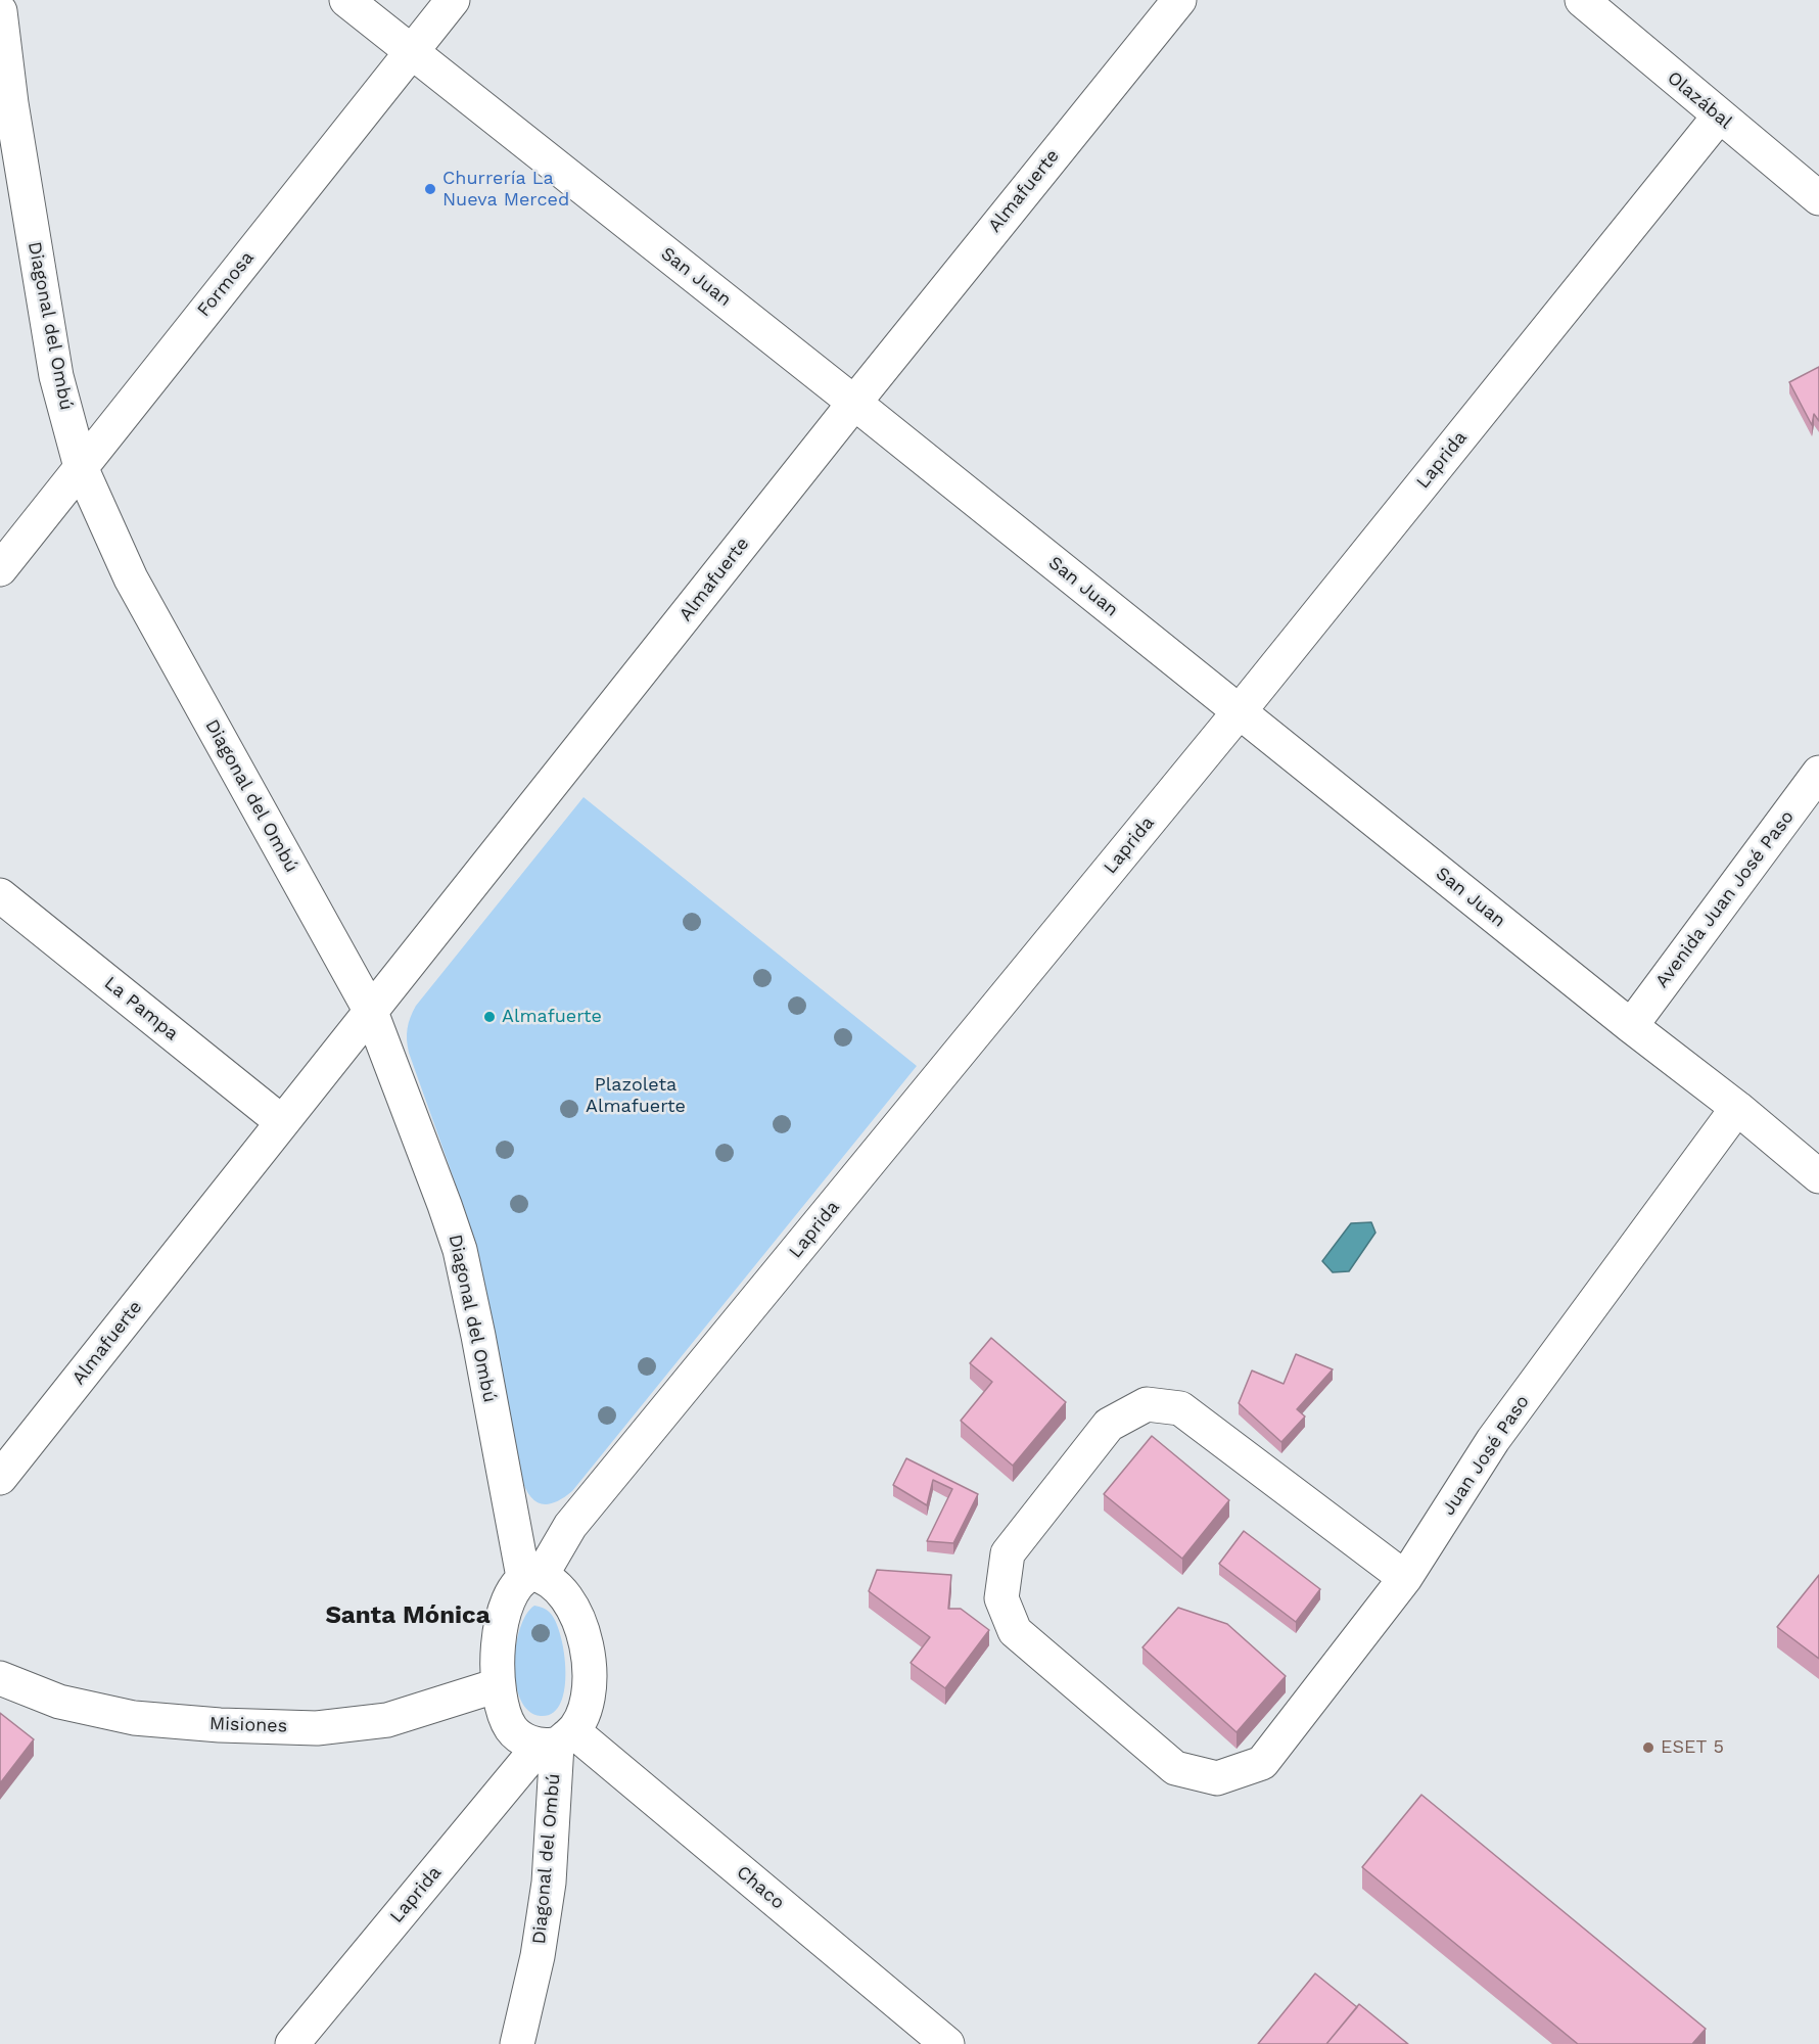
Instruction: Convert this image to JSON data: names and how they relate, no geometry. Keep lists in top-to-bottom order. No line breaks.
{"streets":{"street":["Olazábal","Almafuerte","San Juan","Formosa","Diagonal del Ombú","Laprida","Avenida Juan José Paso","La Pampa","Juan José Paso","Misiones","Chaco"]},"crossings":[["Olazábal","Laprida"],["Almafuerte","San Juan"],["Almafuerte","Diagonal del Ombú"],["Almafuerte","La Pampa"],["San Juan","Formosa"],["San Juan","Laprida"],["San Juan","Avenida Juan José Paso"],["San Juan","Juan José Paso"],["Formosa","Diagonal del Ombú"],["Diagonal del Ombú","Laprida"],["Diagonal del Ombú","Misiones"],["Diagonal del Ombú","Chaco"],["Laprida","Misiones"],["Laprida","Chaco"],["Misiones","Chaco"]],"districts":["Santa Mónica"],"parks":["Plazoleta Almafuerte"],"places":["Churrería La Nueva Merced","Almafuerte","ESET 5"]}
